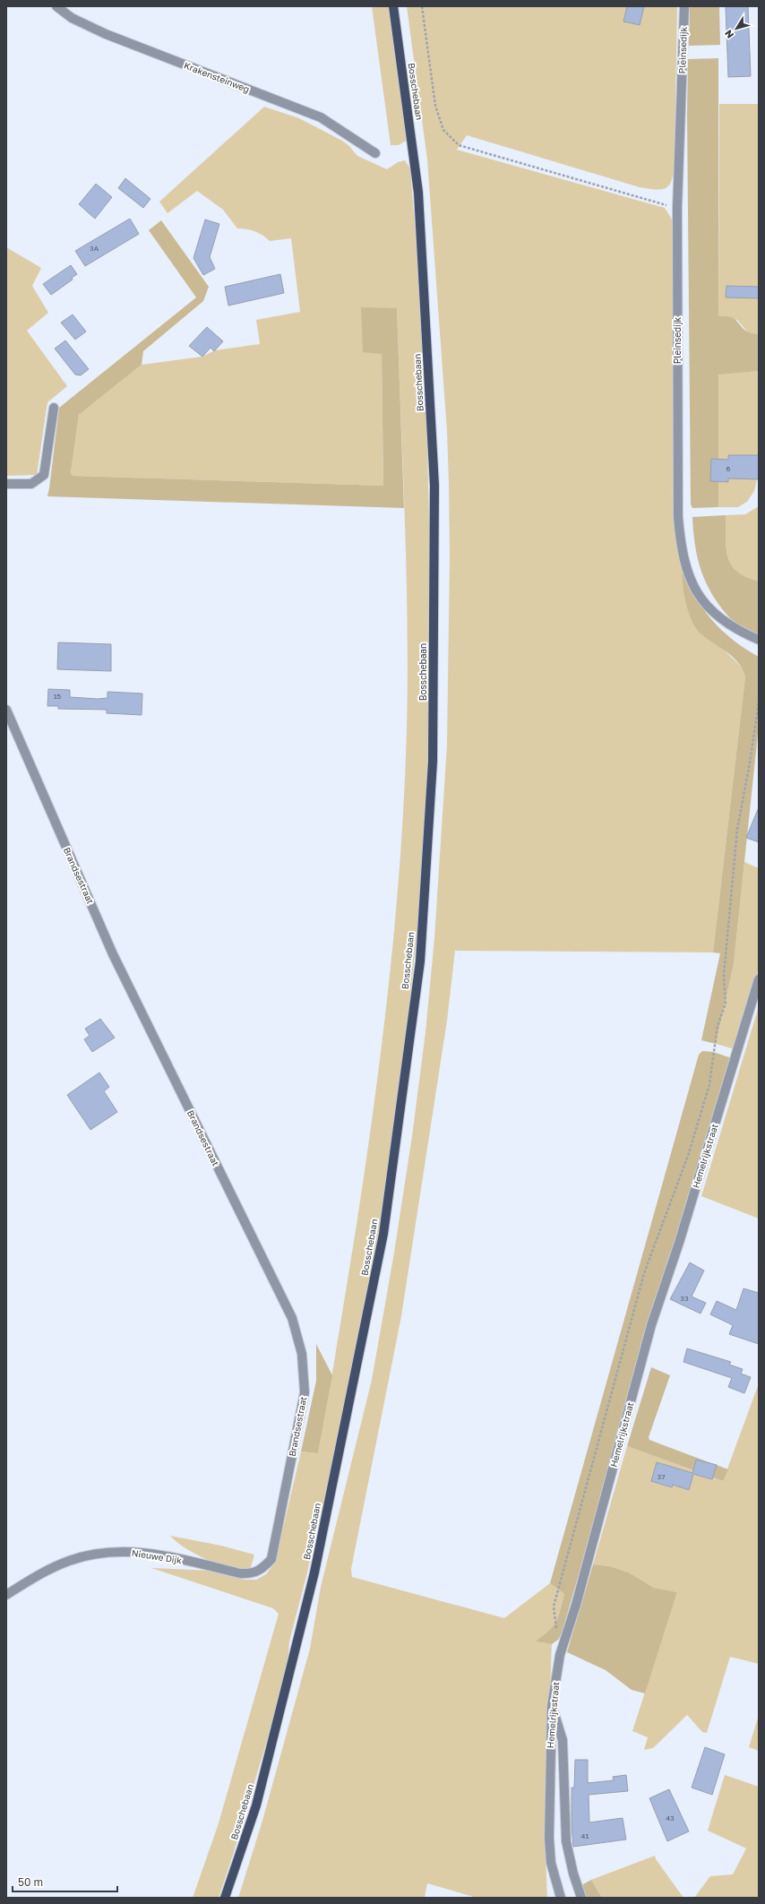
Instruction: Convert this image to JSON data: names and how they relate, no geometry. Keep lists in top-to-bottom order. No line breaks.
{"streets":{"main road":["Bosschebaan"],"street":["Pleinsedijk","Krakensteinweg","Brandsestraat","Hemelrijkstraat","Nieuwe Dijk"]},"crossings":[["Brandsestraat","Nieuwe Dijk"]],"house_numbers":["3A","6","15","33","37","43","41"],"scale_bar":"50 m","north":"bottom left"}
